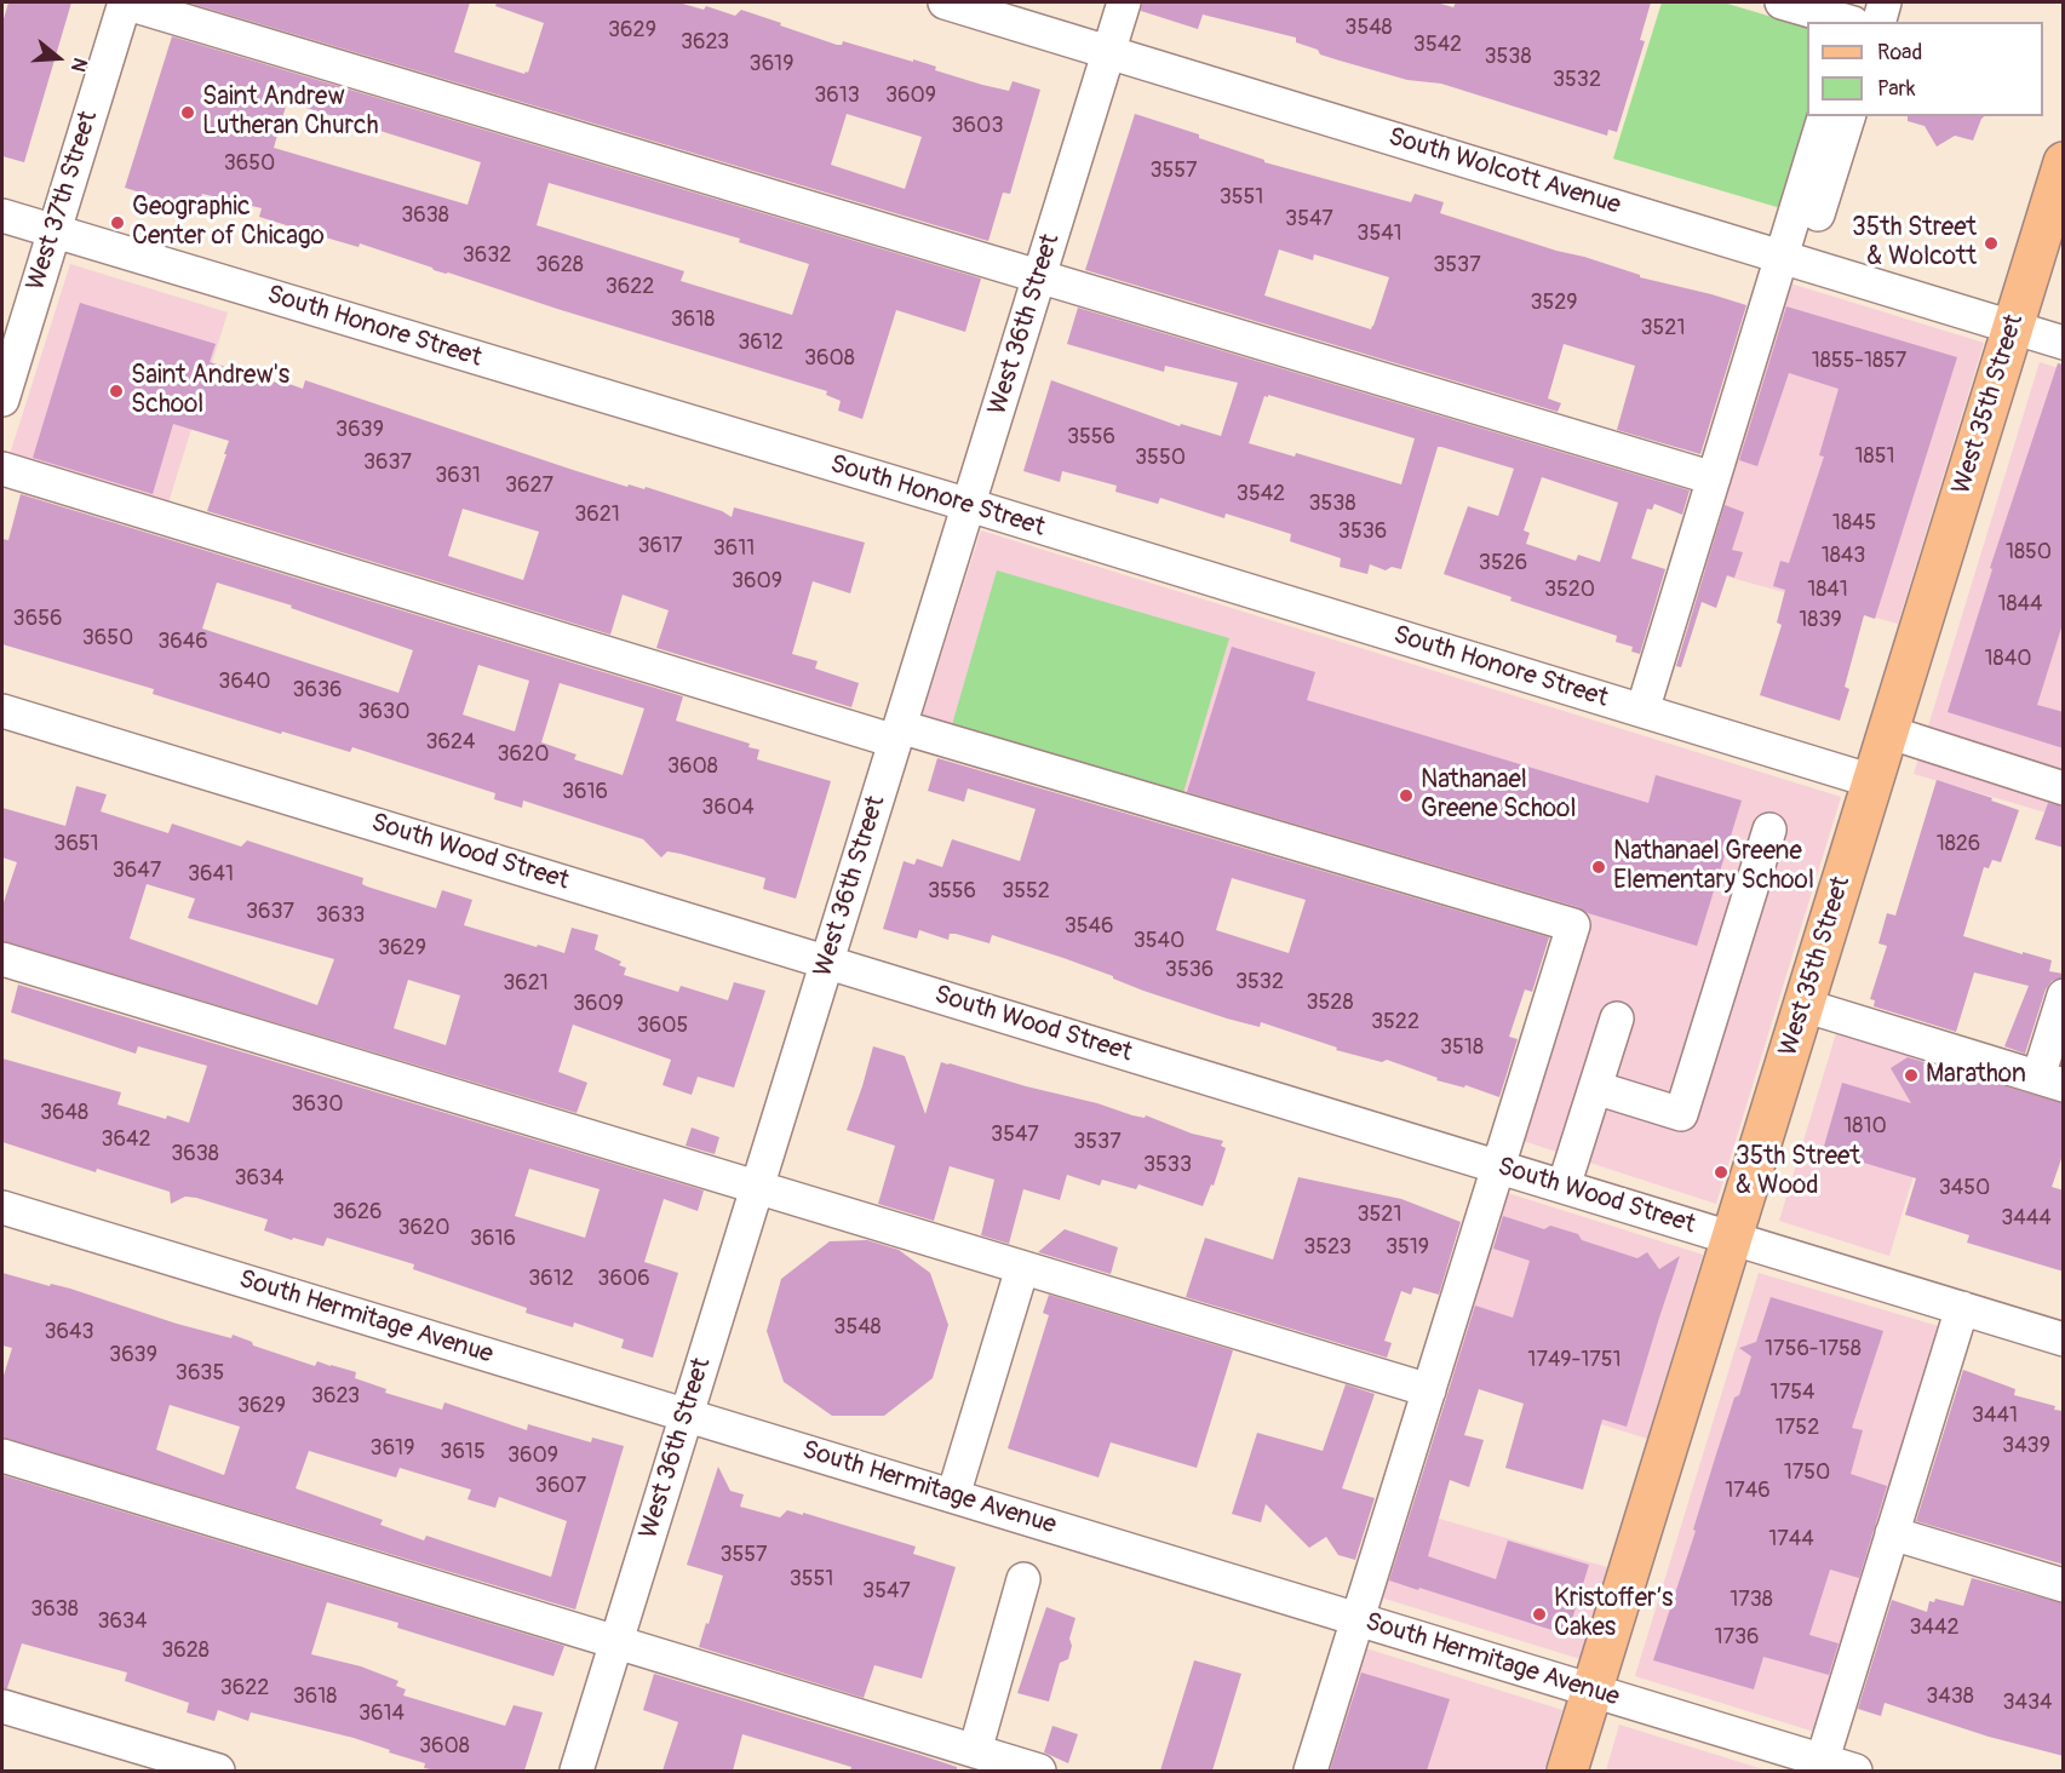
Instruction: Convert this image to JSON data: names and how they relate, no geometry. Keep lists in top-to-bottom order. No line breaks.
{"streets":{"main road":["West 35th Street"],"street":["South Wolcott Avenue","West 37th Street","West 36th Street","South Honore Street","South Wood Street","South Hermitage Avenue"]},"crossings":[["South Wolcott Avenue","West 36th Street"],["South Wolcott Avenue","West 35th Street"],["West 37th Street","South Honore Street"],["West 36th Street","South Honore Street"],["West 36th Street","South Wood Street"],["West 36th Street","South Hermitage Avenue"],["South Honore Street","West 35th Street"],["West 35th Street","South Wood Street"],["West 35th Street","South Hermitage Avenue"]],"places":["Saint Andrew Lutheran Church","Geographic Center of Chicago","35th Street & Wolcott","Saint Andrew's School","Nathanael Greene School","Nathanael Greene Elementary School","Marathon","35th Street & Wood","Kristoffer’s Cakes"],"house_numbers":["3548","3629","3623","3542","3538","3619","3532","3613","3609","3603","3650","3557","3551","3638","3547","3541","3632","3628","3537","3622","3529","3618","3521","3612","3608","1855-1857","3639","3556","1851","3550","3637","3631","3627","3542","3538","3621","1845","3536","3617","3611","1850","1843","3526","3609","3520","1841","1844","3656","1839","3650","3646","1840","3640","3636","3630","3624","3620","3608","3616","3604","3651","1826","3647","3641","3556","3552","3637","3633","3546","3540","3629","3536","3532","3621","3528","3609","3522","3605","3518","3630","3648","1810","3547","3642","3537","3638","3533","3634","3450","3626","3521","3444","3620","3616","3523","3519","3612","3606","3548","3643","1756-1758","3639","1749-1751","3635","1754","3623","3629","3441","1752","3439","3619","3615","3609","1750","3607","1746","1744","3557","3551","3547","1738","3638","3634","3442","1736","3628","3622","3618","3438","3434","3614","3608"],"legend":["Road","Park"],"north":"right"}
